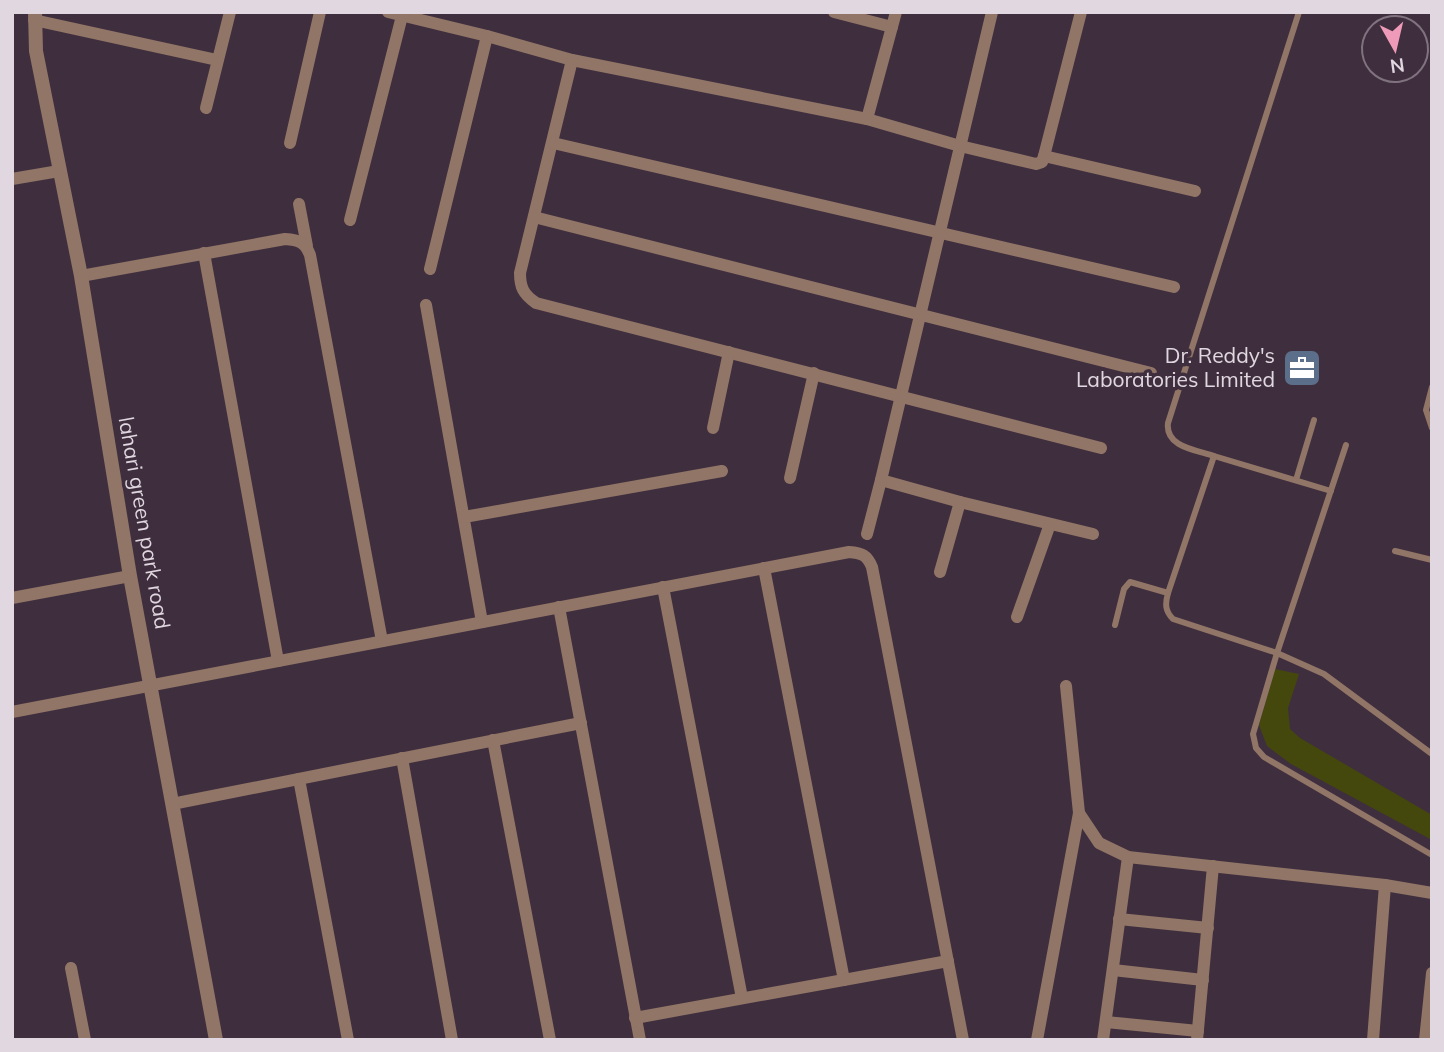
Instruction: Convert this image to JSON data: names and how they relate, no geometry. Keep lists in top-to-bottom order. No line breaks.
{"streets":{"street":["lahari green park road"]},"places":{"office":["Dr. Reddy's Laboratories Limited"]},"north":"bottom"}
